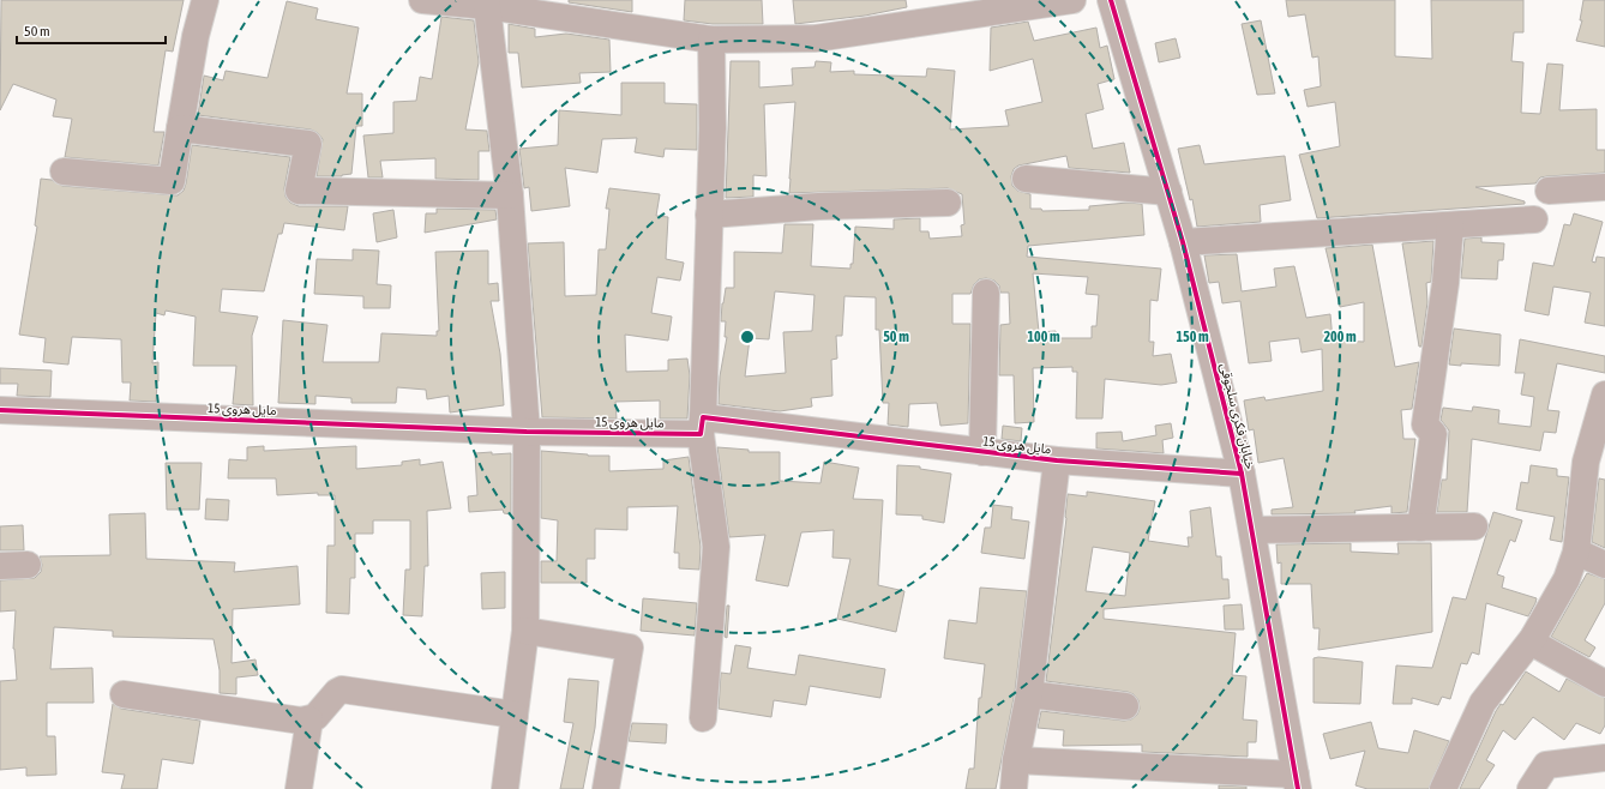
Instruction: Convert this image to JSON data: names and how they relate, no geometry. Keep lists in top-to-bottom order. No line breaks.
{"streets":{"street":["مایل هروی 15","خیابان فکری سلجوقی"]},"crossings":[["مایل هروی 15","خیابان فکری سلجوقی"]],"scale_bar":"50 m","rings":["50 m","100 m","150 m","200 m"]}
